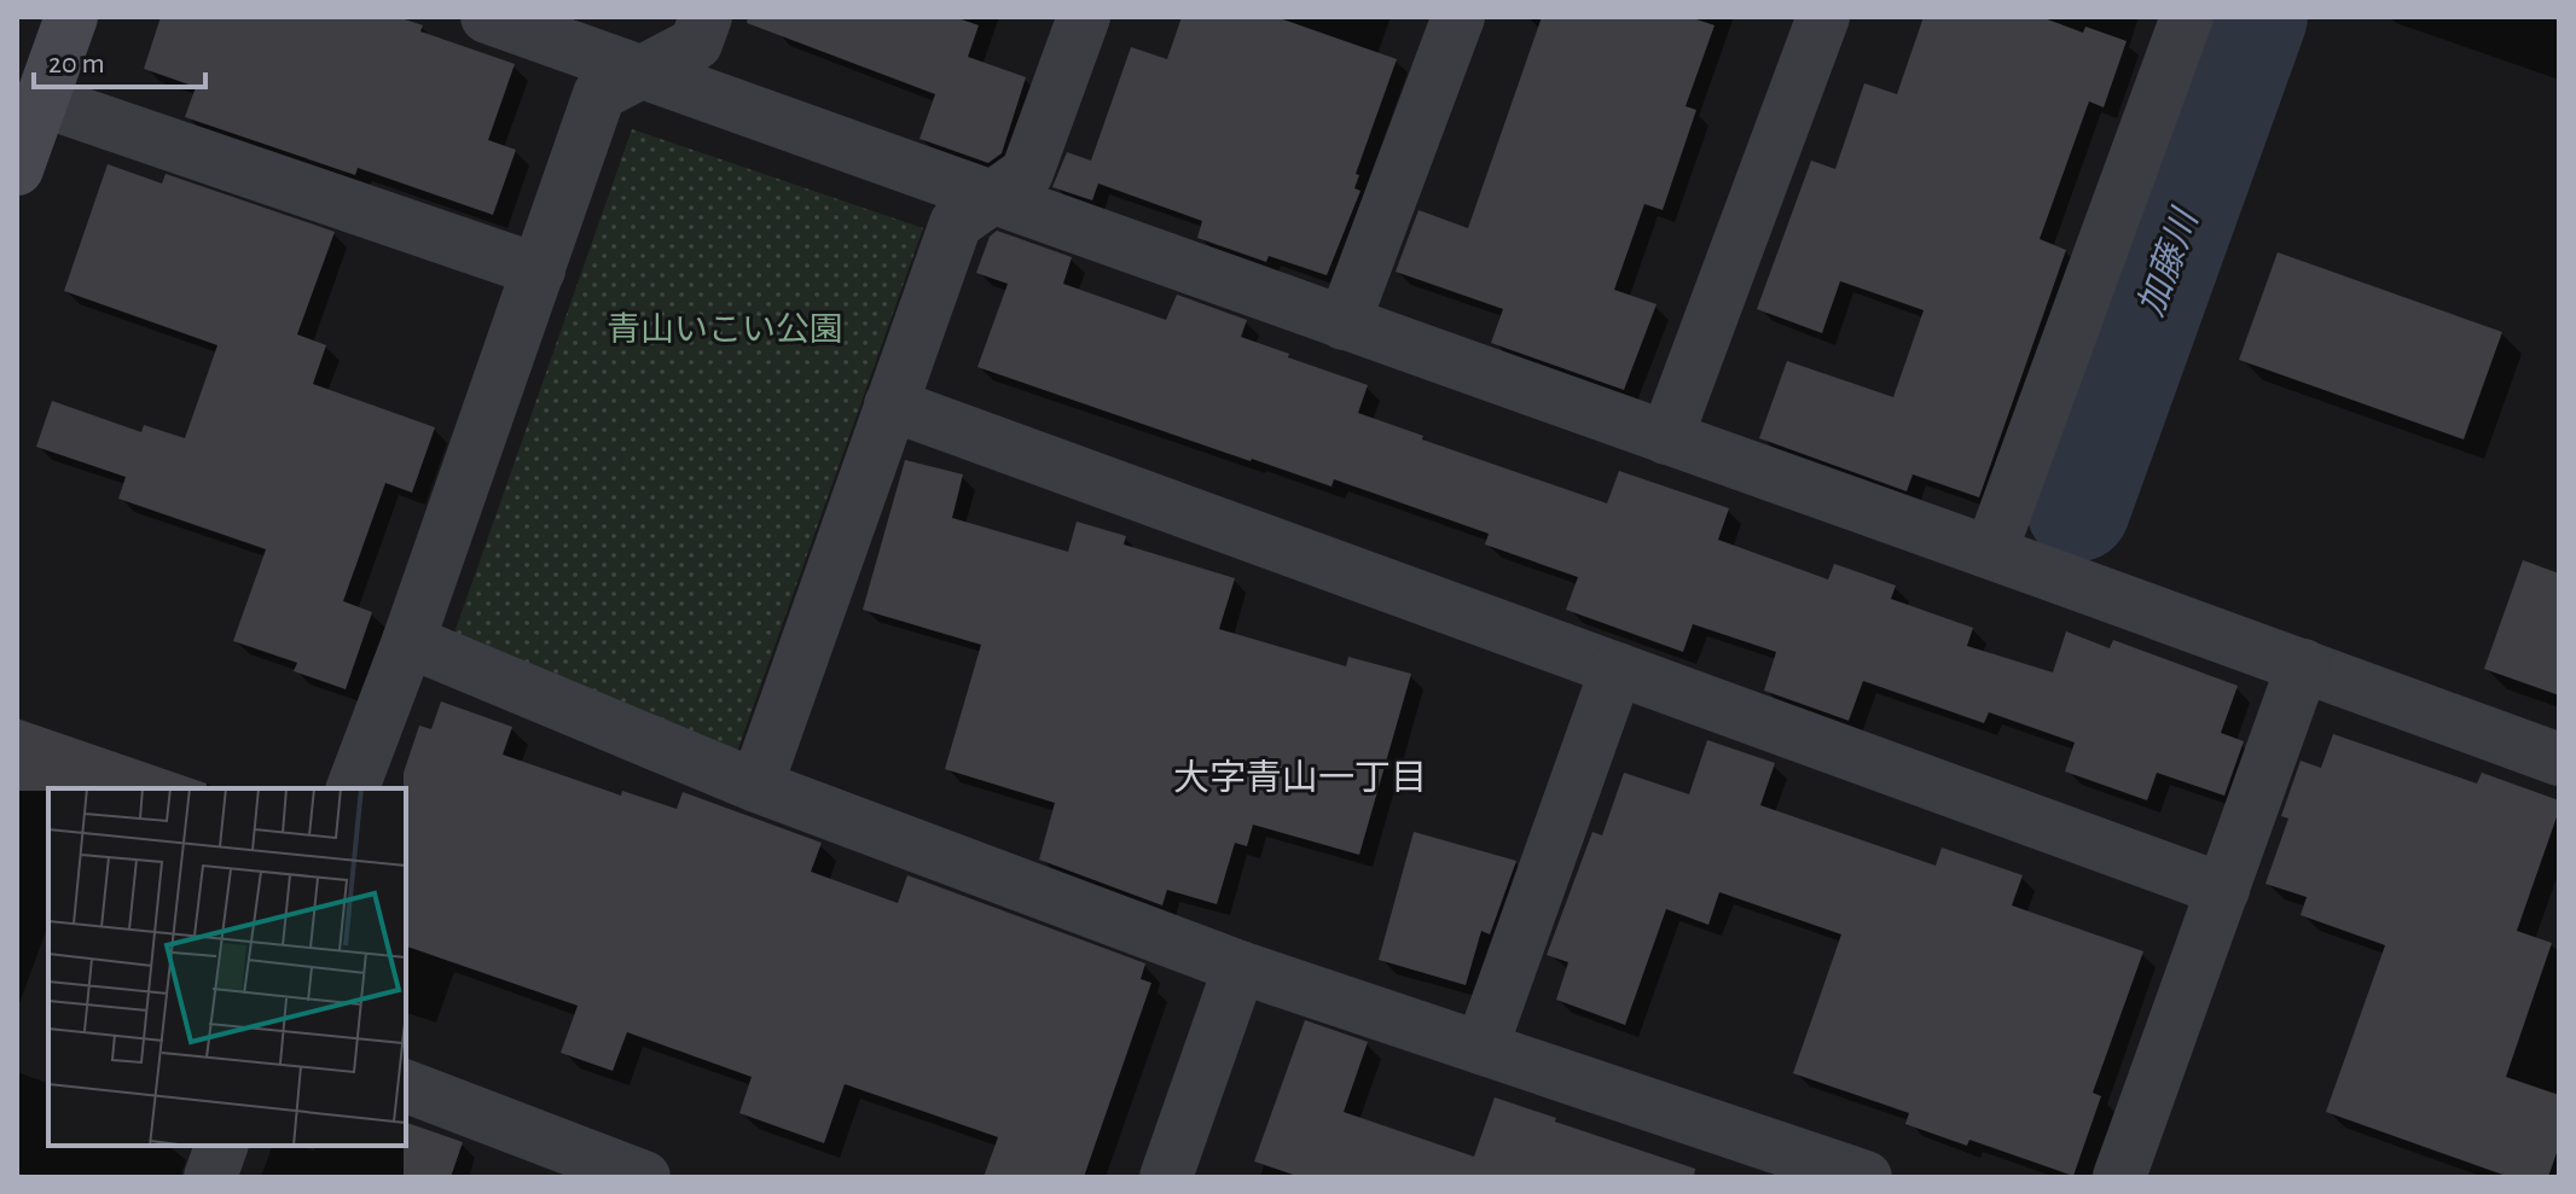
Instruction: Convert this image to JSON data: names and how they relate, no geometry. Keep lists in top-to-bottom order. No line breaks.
{"districts":["大字青山一丁目"],"water":["加藤川"],"parks":["青山いこい公園"],"scale_bar":"20 m"}
